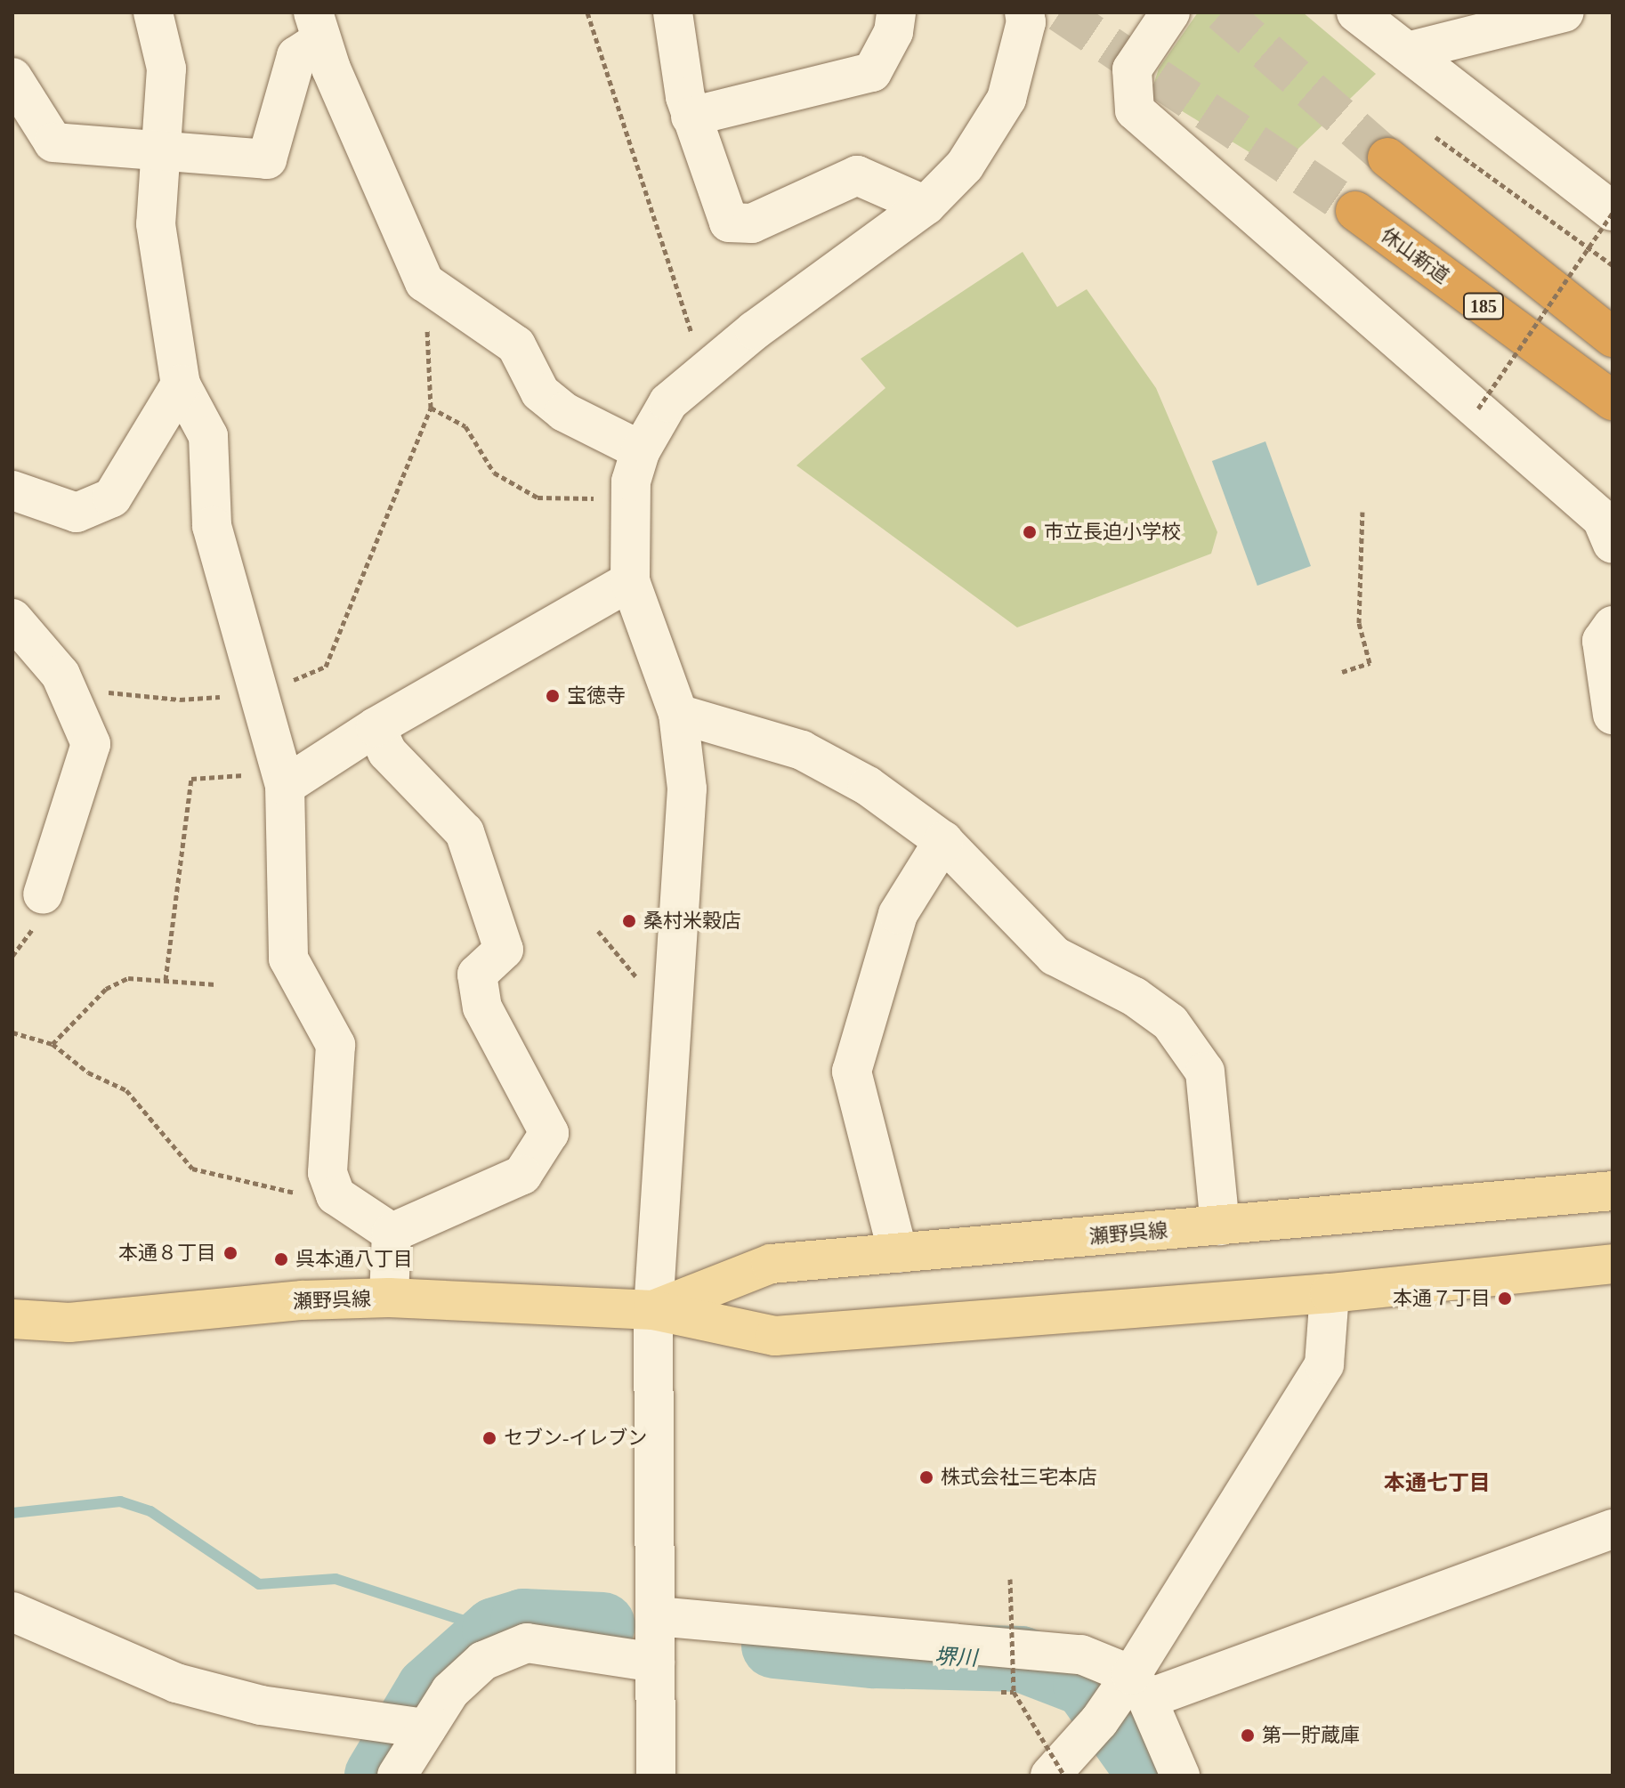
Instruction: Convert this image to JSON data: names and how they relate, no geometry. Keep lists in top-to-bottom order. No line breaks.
{"streets":{"highway":["休山新道","185"],"main road":["瀬野呉線"]},"districts":["本通七丁目"],"water":["堺川"],"places":["市立長迫小学校","宝徳寺","桑村米穀店","本通８丁目","呉本通八丁目","本通７丁目","セブン-イレブン","株式会社三宅本店","第一貯蔵庫"]}
